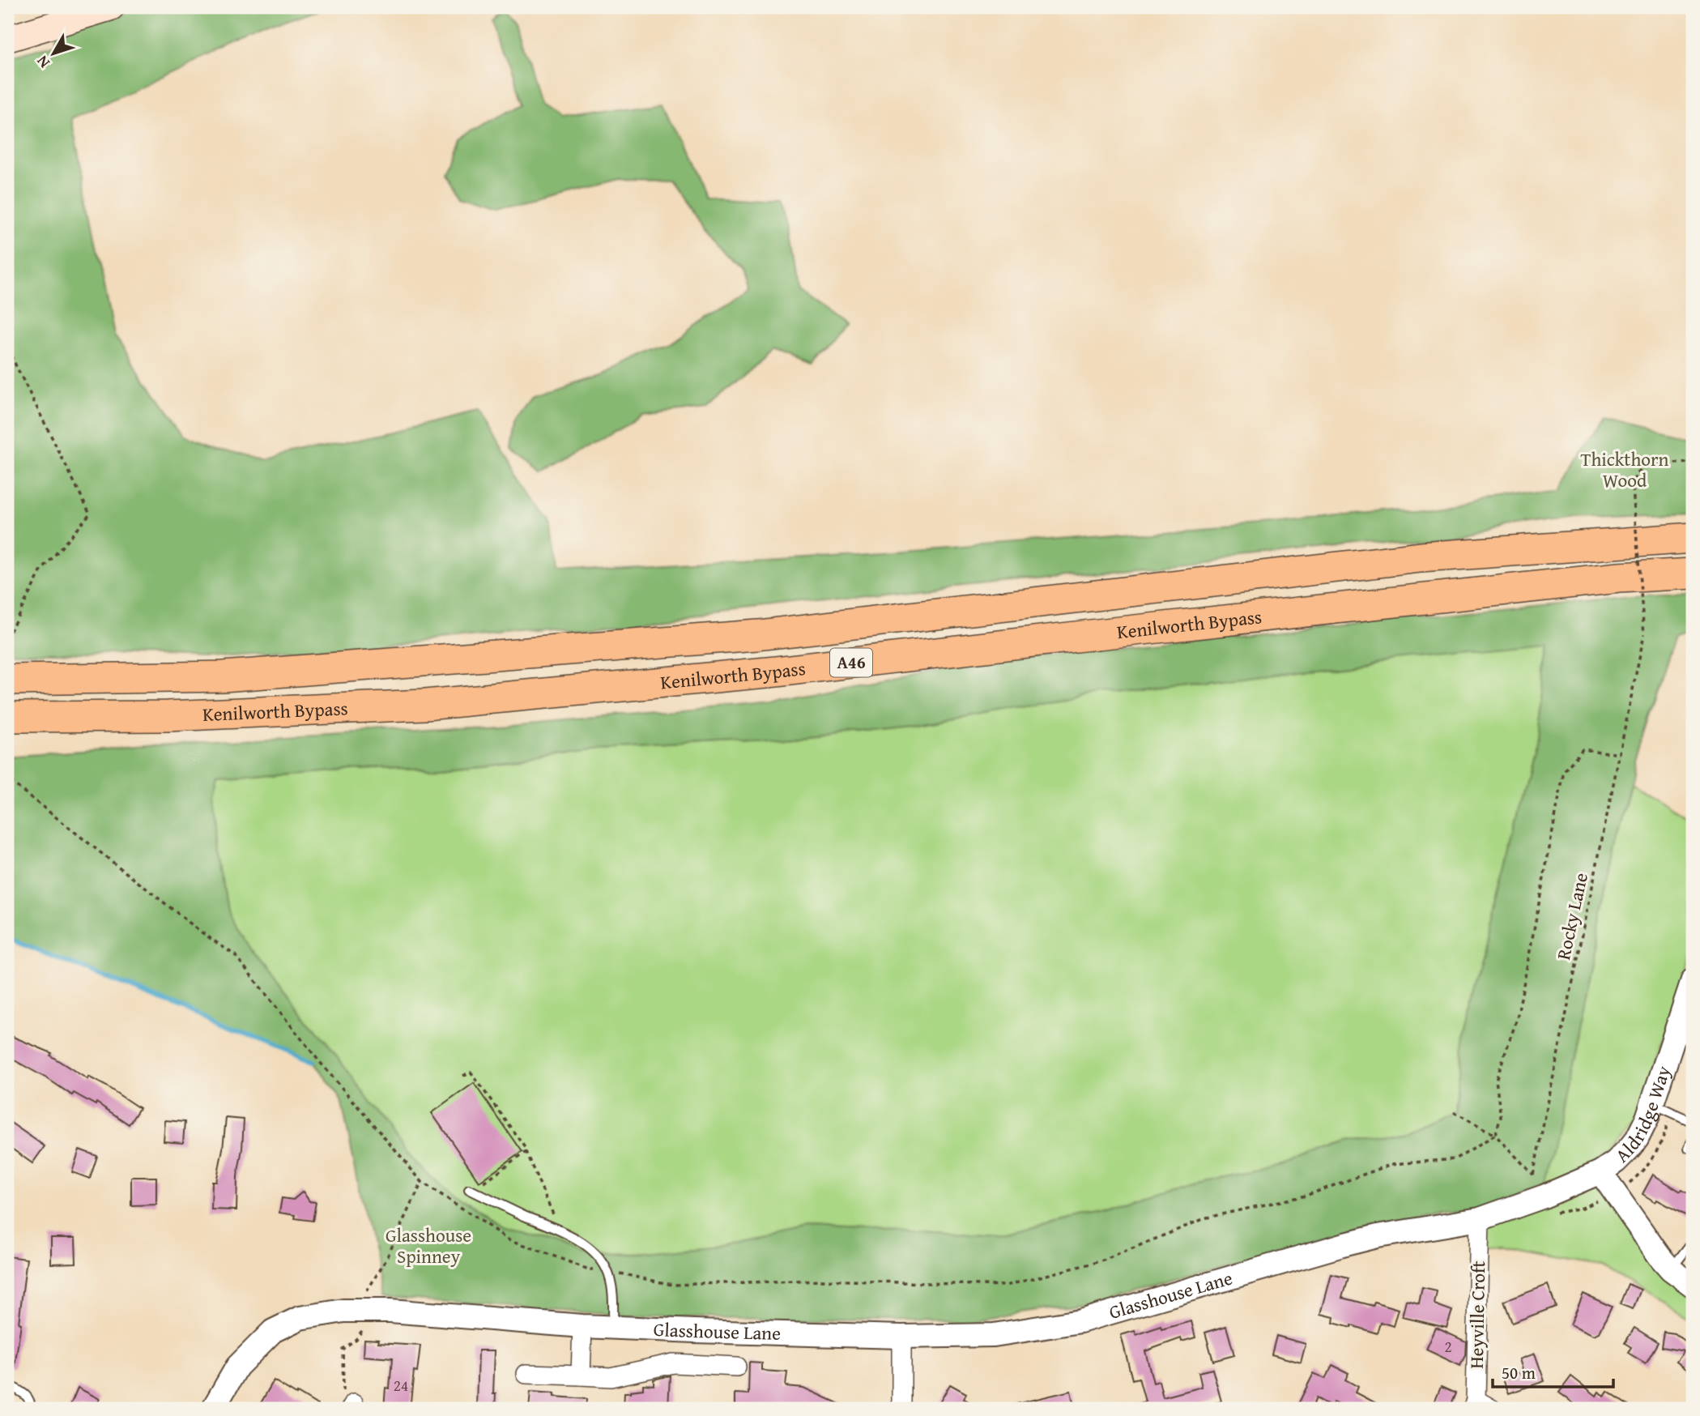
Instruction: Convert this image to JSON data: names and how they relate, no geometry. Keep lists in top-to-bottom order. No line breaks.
{"streets":{"highway":["Kenilworth Bypass","A46"],"street":["Aldridge Way","Glasshouse Lane","Heyville Croft"],"path":["Rocky Lane"]},"crossings":[["Rocky Lane","Glasshouse Lane"],["Aldridge Way","Glasshouse Lane"],["Glasshouse Lane","Heyville Croft"]],"parks":["Thickthorn Wood","Glasshouse Spinney"],"house_numbers":["2","24"],"scale_bar":"50 m","north":"bottom left"}
